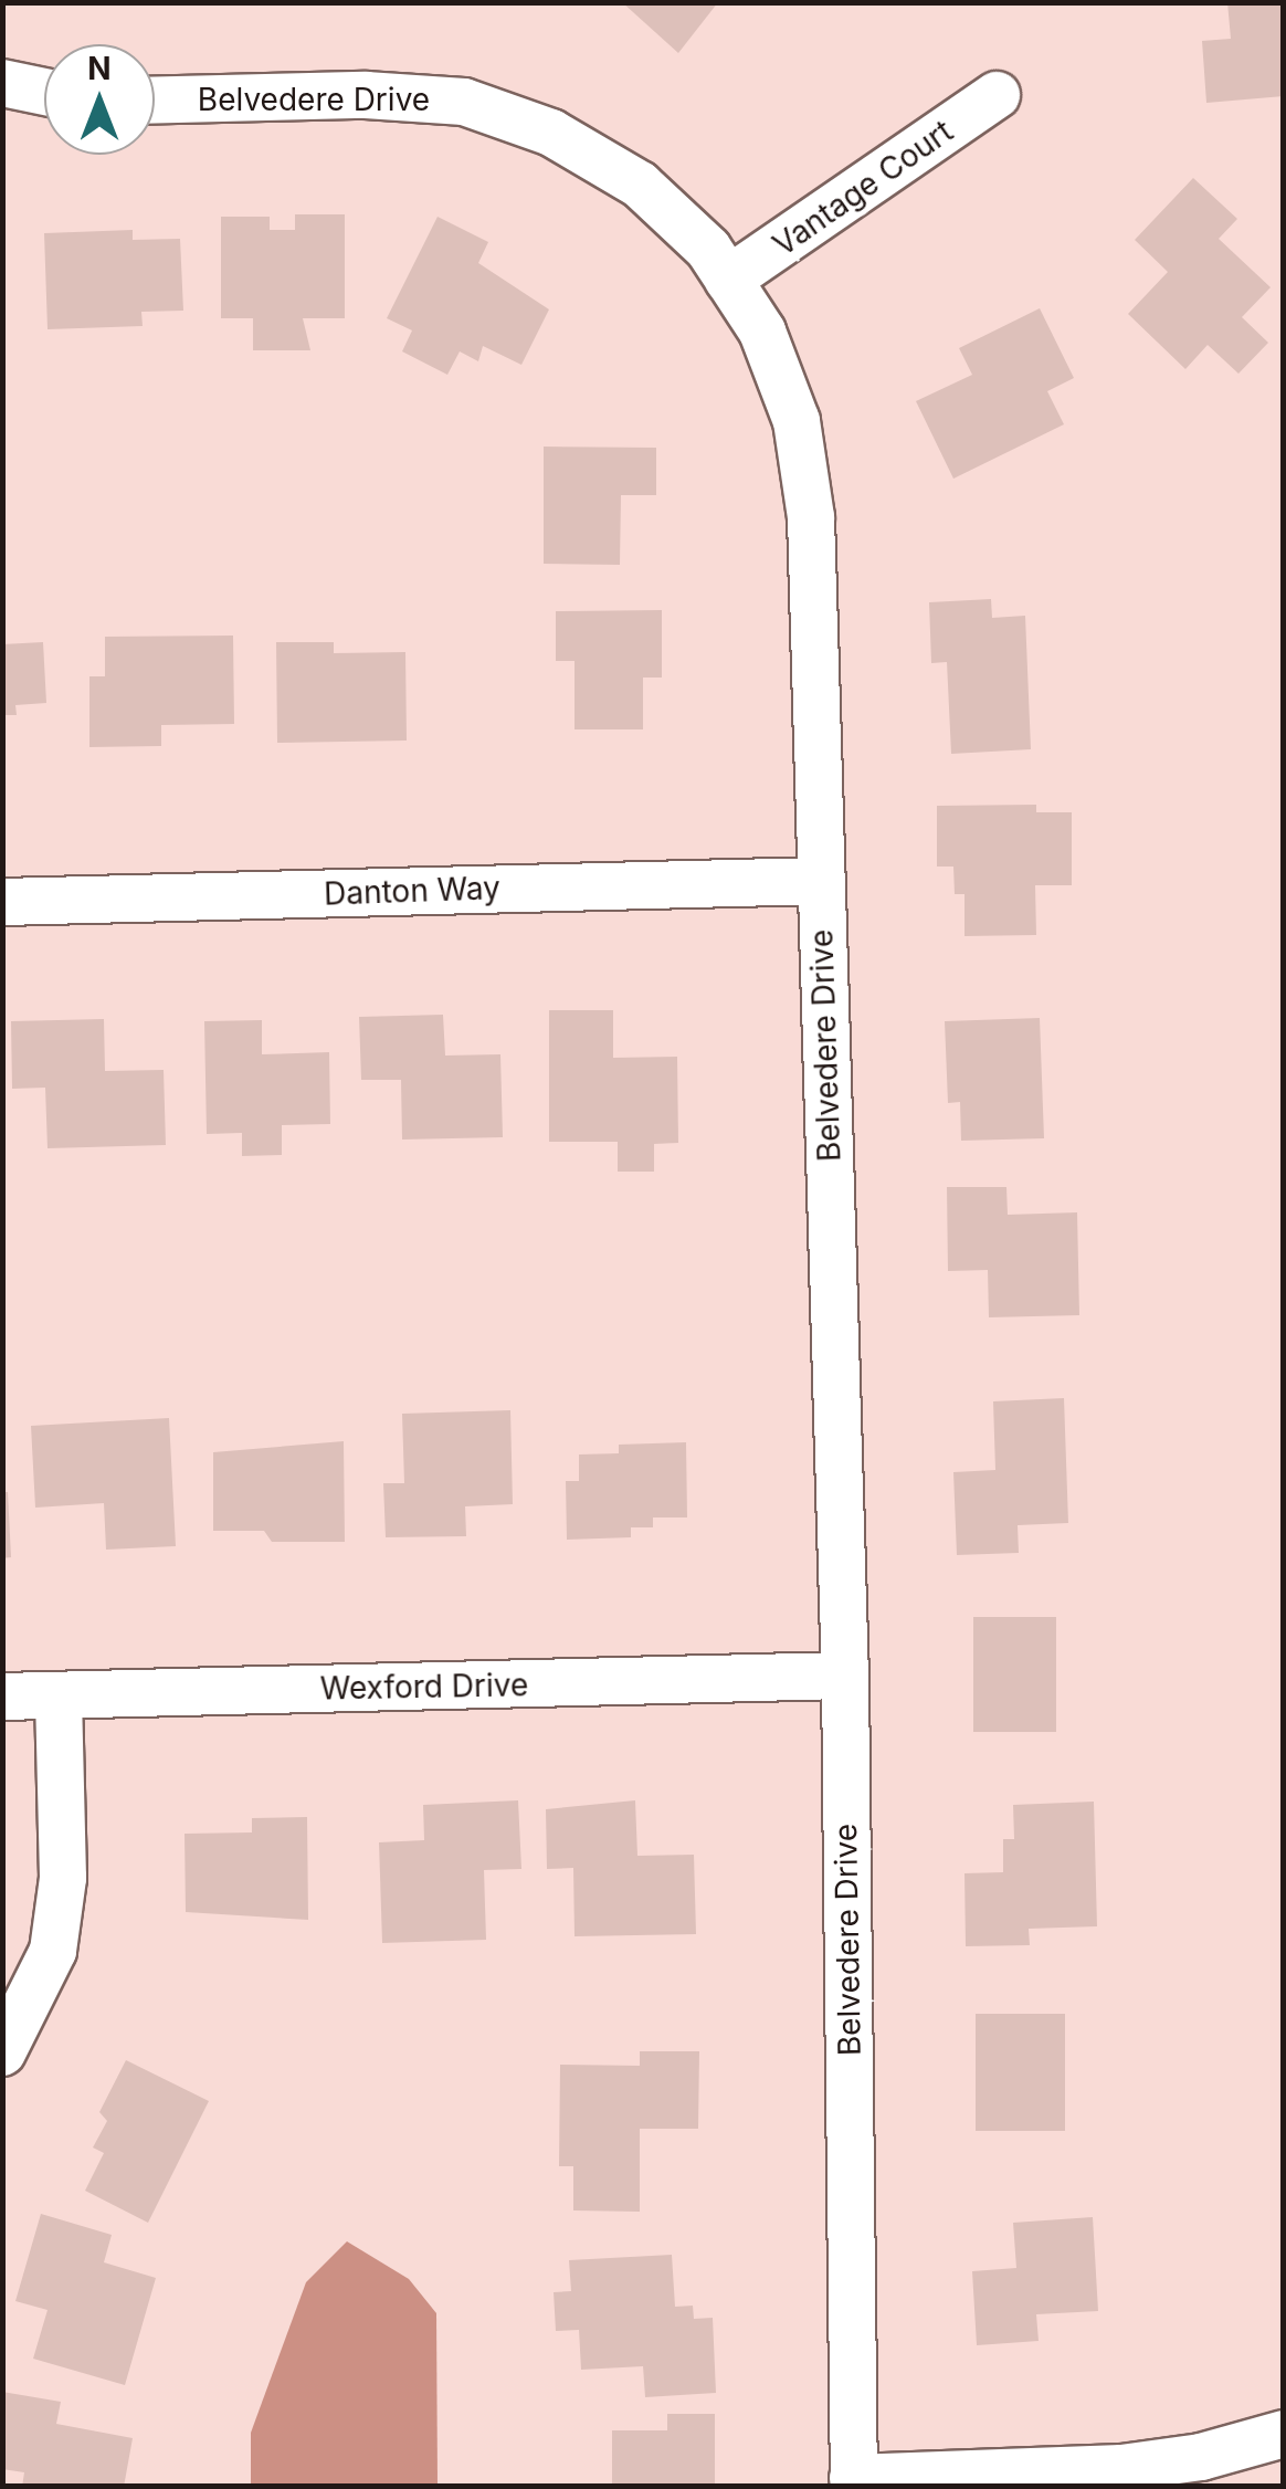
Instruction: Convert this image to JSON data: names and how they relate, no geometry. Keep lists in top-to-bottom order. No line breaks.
{"streets":{"street":["Belvedere Drive","Vantage Court","Danton Way","Wexford Drive"]},"crossings":[["Belvedere Drive","Vantage Court"],["Belvedere Drive","Danton Way"],["Belvedere Drive","Wexford Drive"]],"north":"top"}
